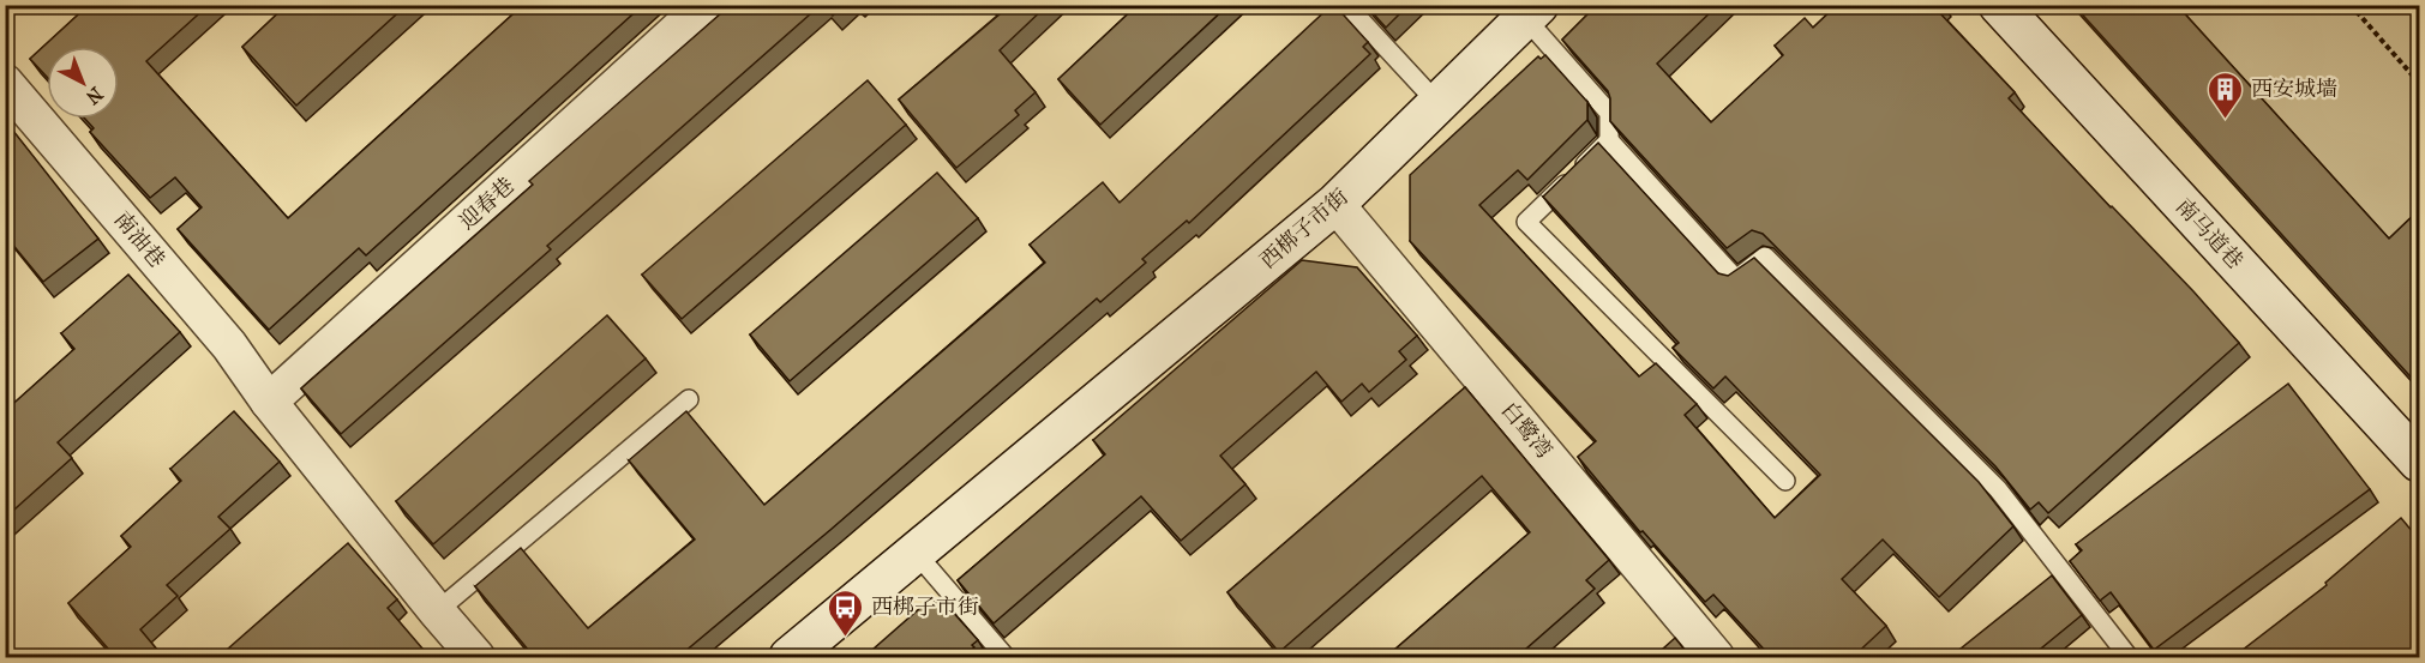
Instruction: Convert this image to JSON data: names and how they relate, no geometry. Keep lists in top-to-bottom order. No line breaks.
{"streets":{"street":["迎春巷","西梆子市街","南马道巷","南油巷","白鹭湾"]},"crossings":[["迎春巷","南油巷"],["西梆子市街","白鹭湾"]],"places":{"building":["西安城墙"],"bus stop":["西梆子市街"]},"north":"bottom right"}
